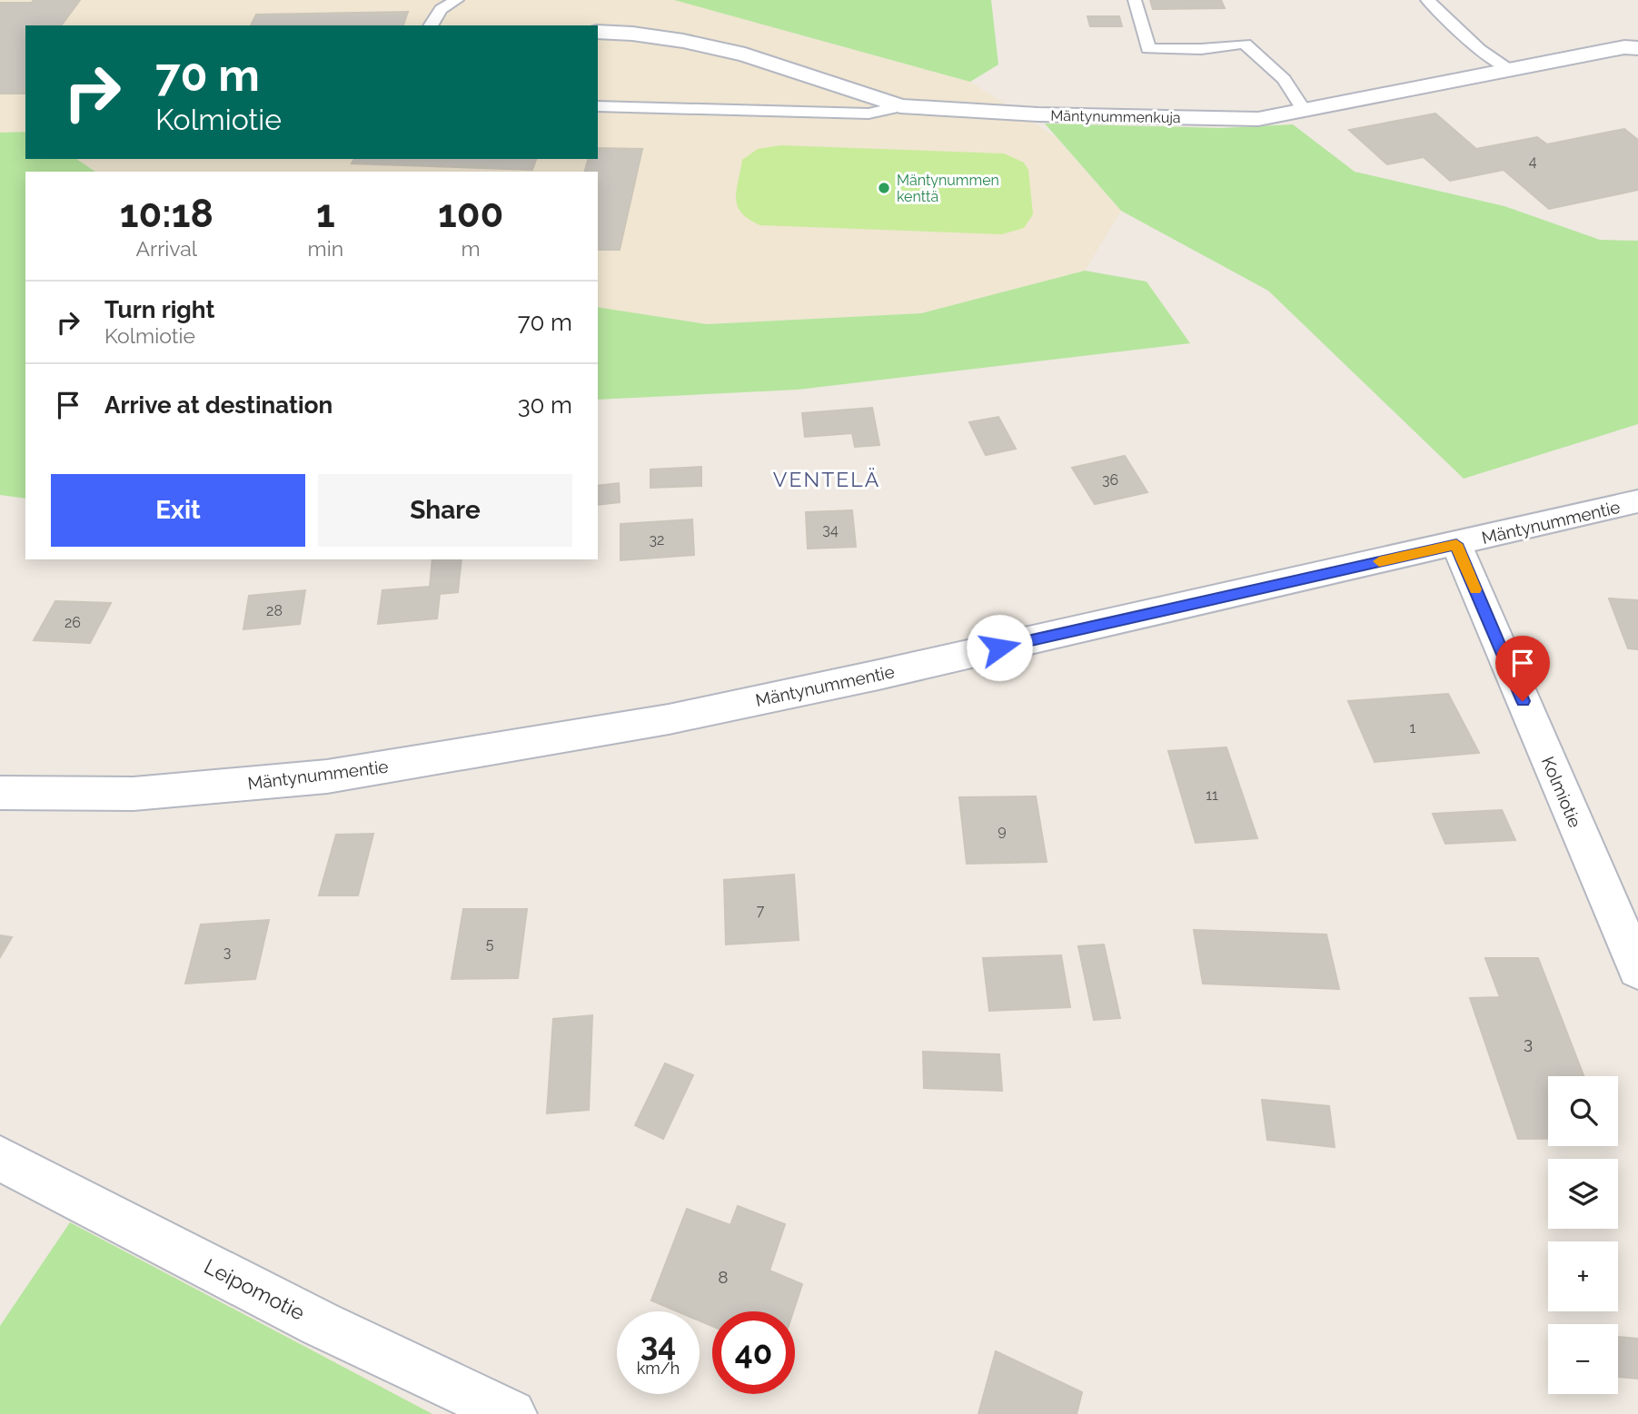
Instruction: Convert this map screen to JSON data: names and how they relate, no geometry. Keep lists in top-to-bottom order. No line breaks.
{"streets":{"street":["Mäntynummenkuja","Mäntynummentie","Kolmiotie","Leipomotie"]},"crossings":[["Mäntynummentie","Kolmiotie"]],"districts":["VENTELÄ"],"places":["Mäntynummen kenttä"],"house_numbers":["4","36","34","32","28","26","1","11","9","7","5","3","3","8"],"page":{"turn":["70 m","Kolmiotie"],"eta":["10:18","Arrival","1","min","100","m"],"list":[{"name":"Turn right","note":"Kolmiotie","value":"70 m"},{"name":"Arrive at destination","value":"30 m"}],"buttons":["Exit","Share"],"map_buttons":["+","−"],"speed":"34 km/h","limit":"40"}}
